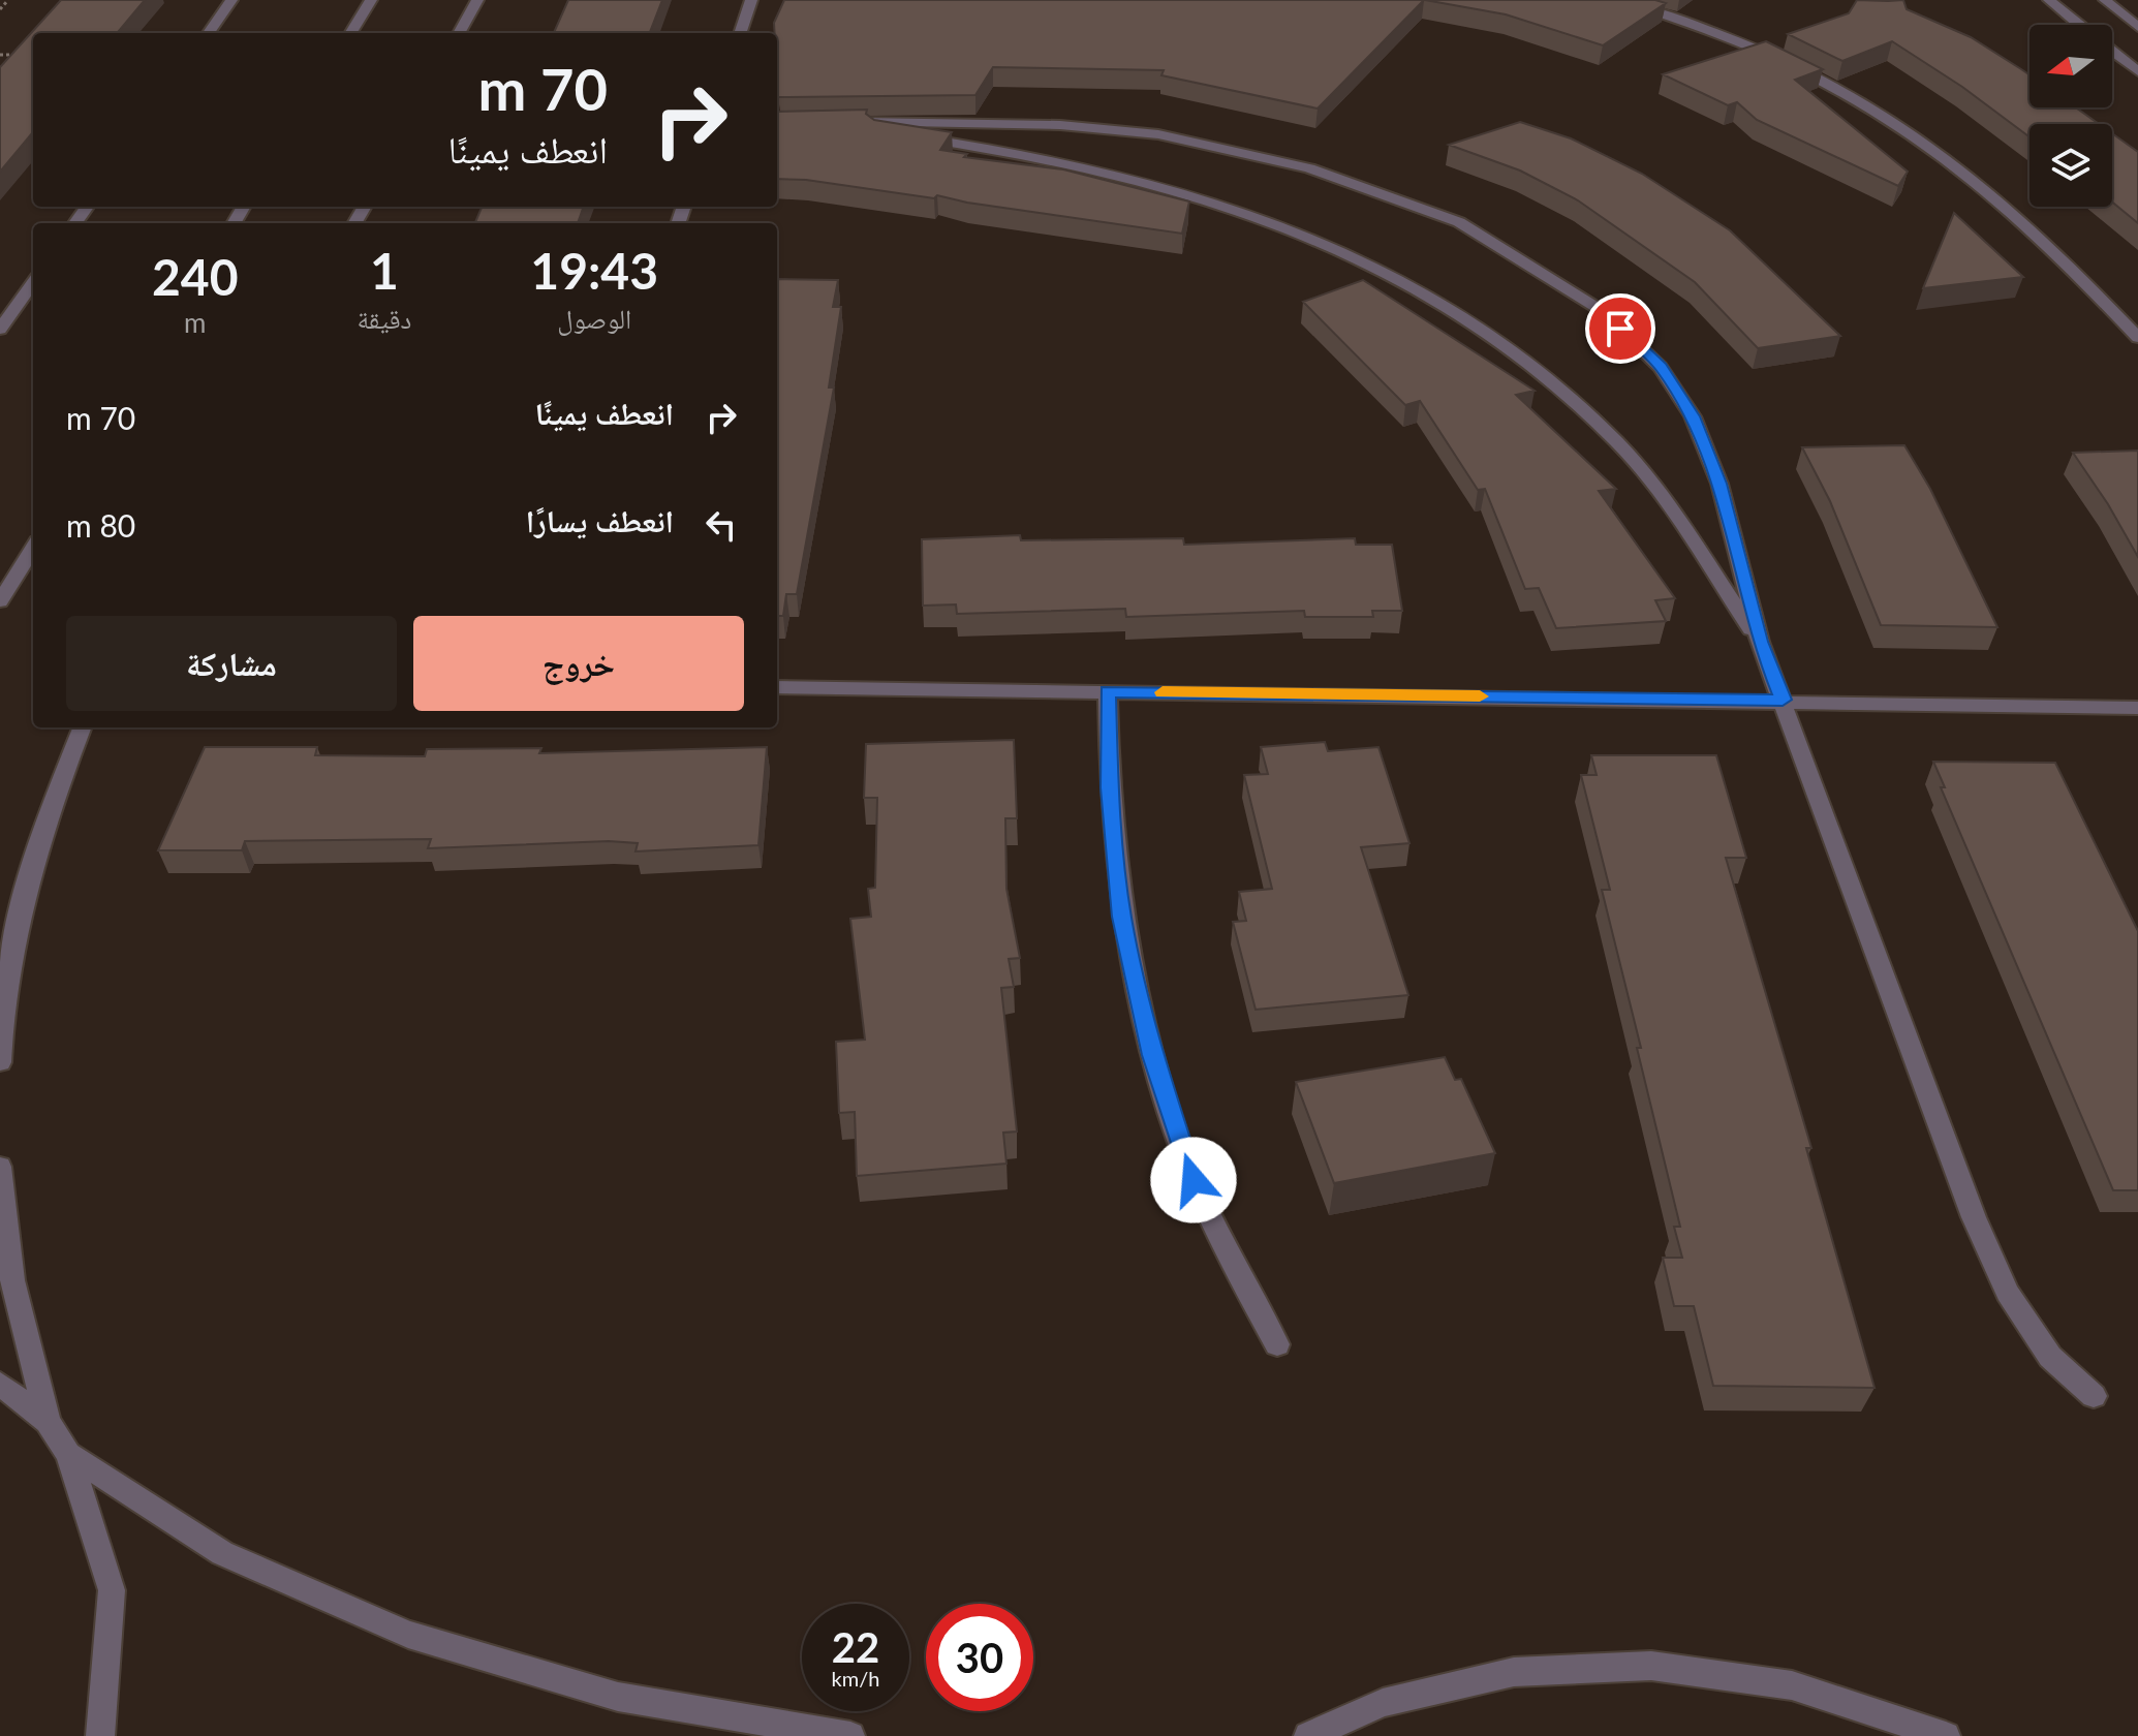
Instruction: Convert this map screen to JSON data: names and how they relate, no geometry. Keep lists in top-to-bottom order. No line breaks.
{"north":"left","page":{"turn":["70 m","انعطف يمينًا"],"eta":["19:43","الوصول","1","دقيقة","240","m"],"list":[{"name":"انعطف يمينًا","value":"70 m"},{"name":"انعطف يسارًا","value":"80 m"}],"buttons":["خروج","مشاركة"],"speed":"22 km/h","limit":"30"}}
